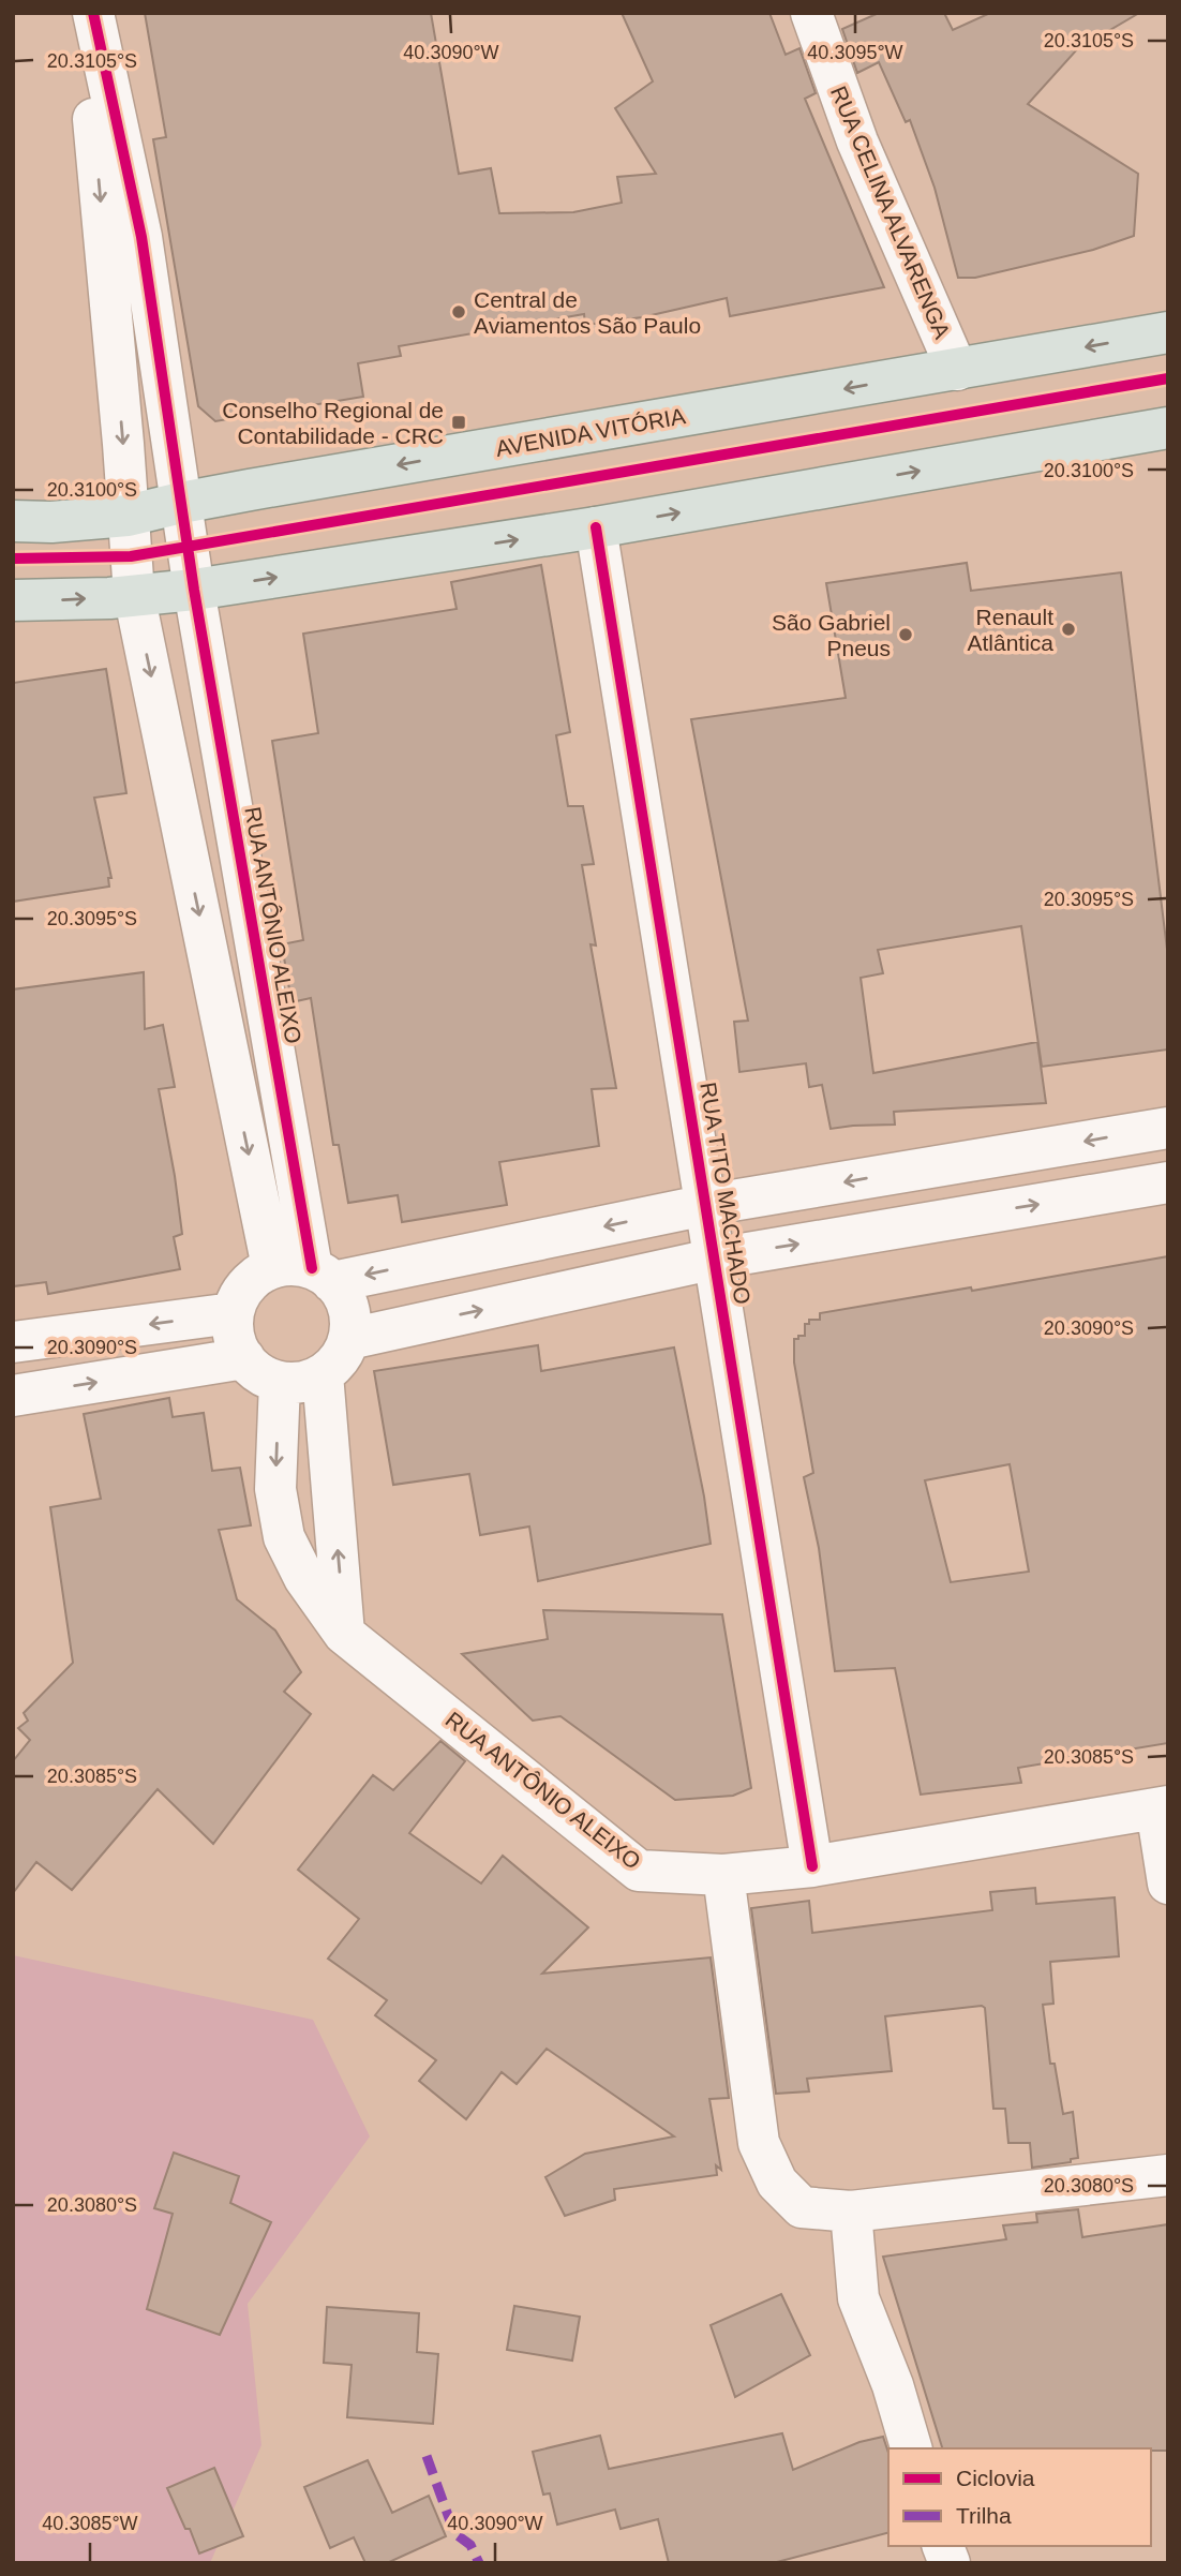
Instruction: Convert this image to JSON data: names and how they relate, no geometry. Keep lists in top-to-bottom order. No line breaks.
{"streets":{"main road":["AVENIDA VITÓRIA"],"street":["RUA CELINA ALVARENGA","RUA ANTÔNIO ALEIXO","RUA TITO MACHADO"]},"crossings":[["RUA CELINA ALVARENGA","AVENIDA VITÓRIA"],["AVENIDA VITÓRIA","RUA ANTÔNIO ALEIXO"],["RUA ANTÔNIO ALEIXO","RUA TITO MACHADO"]],"places":{"other":["Central de Aviamentos São Paulo","Renault Atlântica","São Gabriel Pneus"],"transit":["Conselho Regional de Contabilidade - CRC"]},"legend":["Ciclovia","Trilha"],"coordinates":["20.3105°S","40.3090°W","40.3095°W","20.3100°S","20.3095°S","20.3090°S","20.3085°S","20.3080°S","40.3085°W"]}
